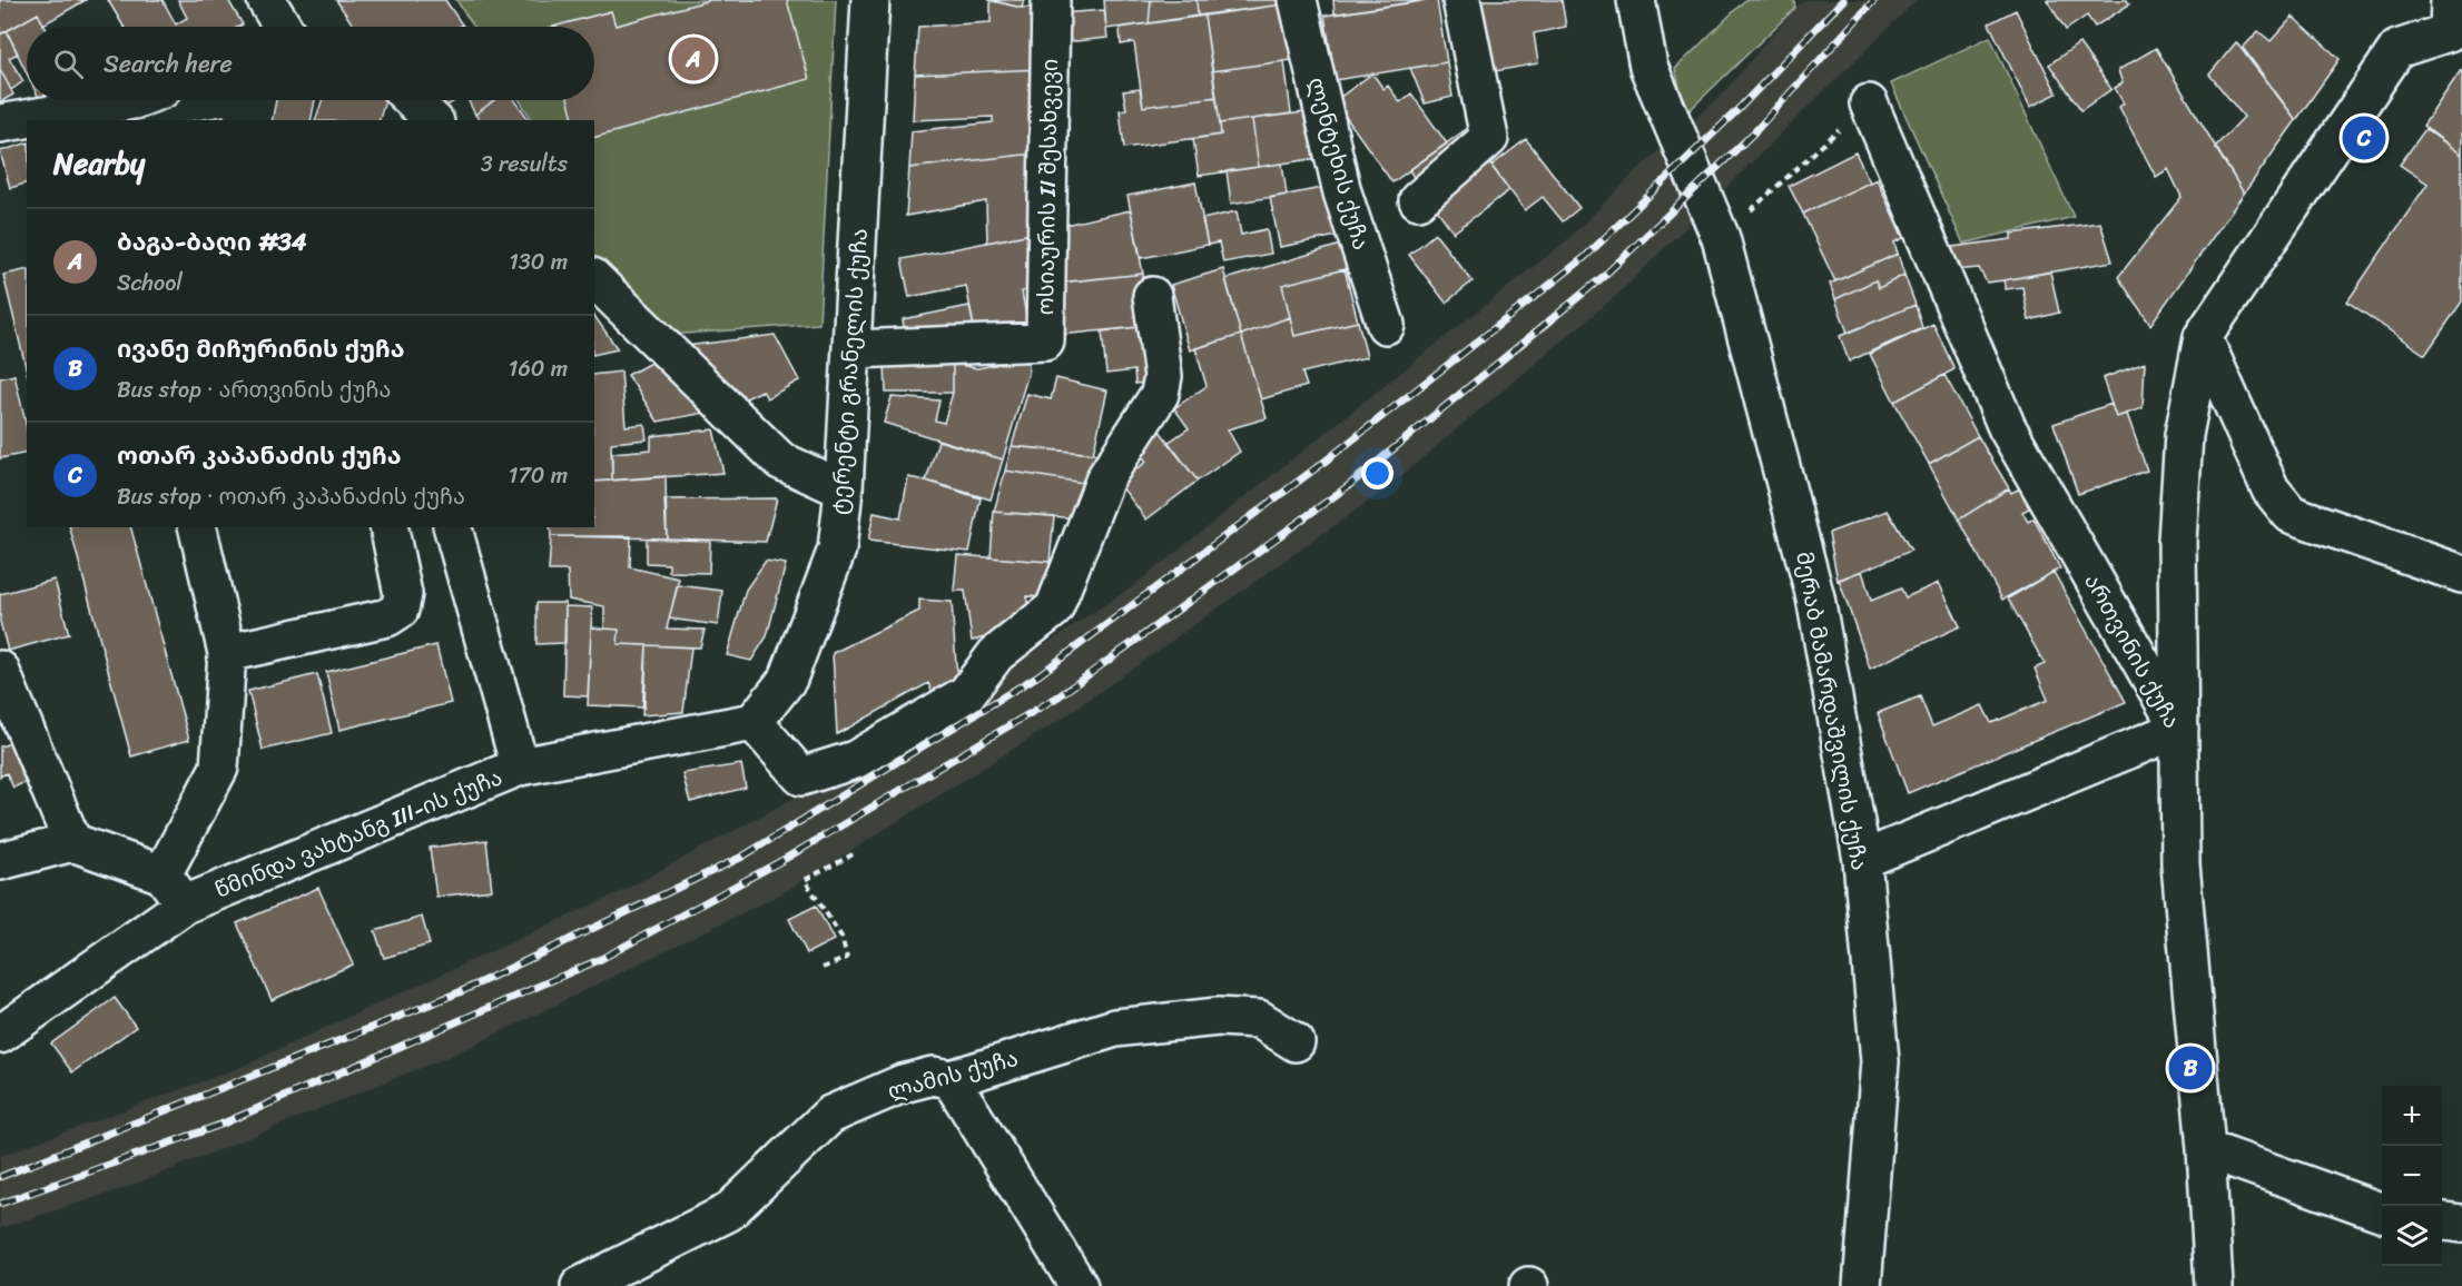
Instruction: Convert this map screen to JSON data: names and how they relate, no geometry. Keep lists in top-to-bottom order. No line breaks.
{"streets":{"street":["ლენტეხის ქუჩა","ოსიაურის II შესახვევი","ტერენტი გრანელის ქუჩა","ართვინის ქუჩა","მერაბ მამარდაშვილის ქუჩა","წმინდა ვახტანგ III-ის ქუჩა","ლამის ქუჩა"]},"crossings":[["ოსიაურის II შესახვევი","ტერენტი გრანელის ქუჩა"],["ტერენტი გრანელის ქუჩა","წმინდა ვახტანგ III-ის ქუჩა"]],"page":{"search":"Search here","pins":["A","C","B"],"heading":["Nearby","3 results"],"list":[{"mark":"A","name":"ბაგა-ბაღი #34","note":"School","value":"130 m"},{"mark":"B","name":"ივანე მიჩურინის ქუჩა","note":"Bus stop · ართვინის ქუჩა","value":"160 m"},{"mark":"C","name":"ოთარ კაპანაძის ქუჩა","note":"Bus stop · ოთარ კაპანაძის ქუჩა","value":"170 m"}],"map_buttons":["+","−"]}}
